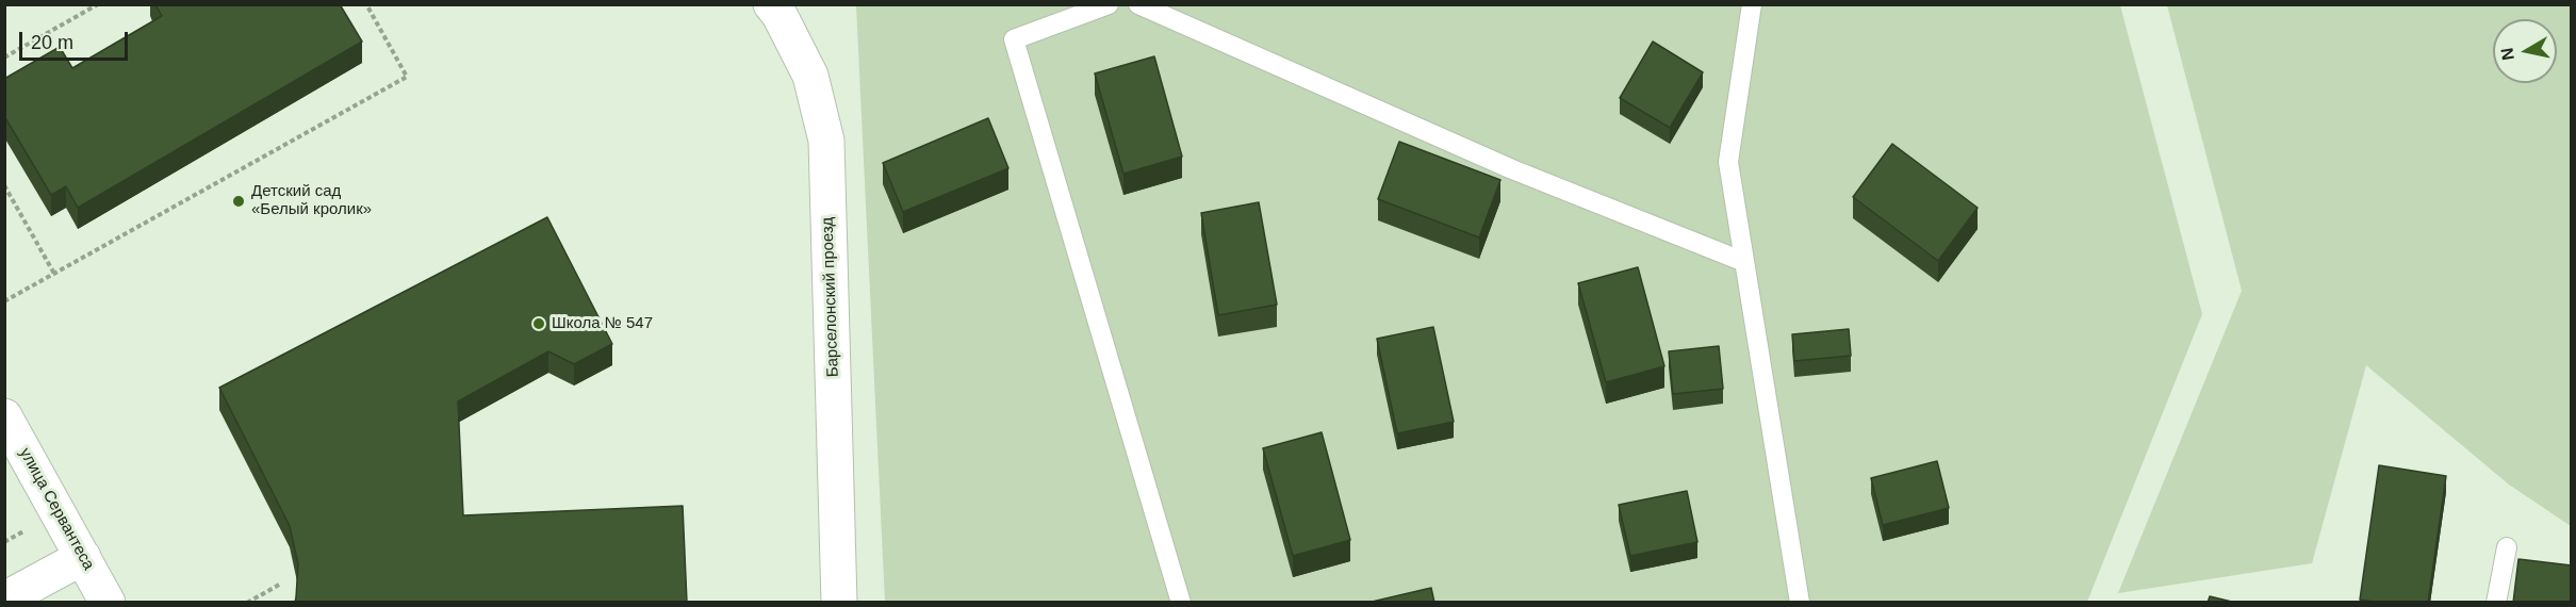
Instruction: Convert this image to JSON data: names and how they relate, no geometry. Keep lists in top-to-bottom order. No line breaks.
{"streets":{"street":["Барселонский проезд","улица Сервантеса"]},"places":["Детский сад «Белый кролик»","Школа № 547"],"scale_bar":"20 m","north":"left"}
